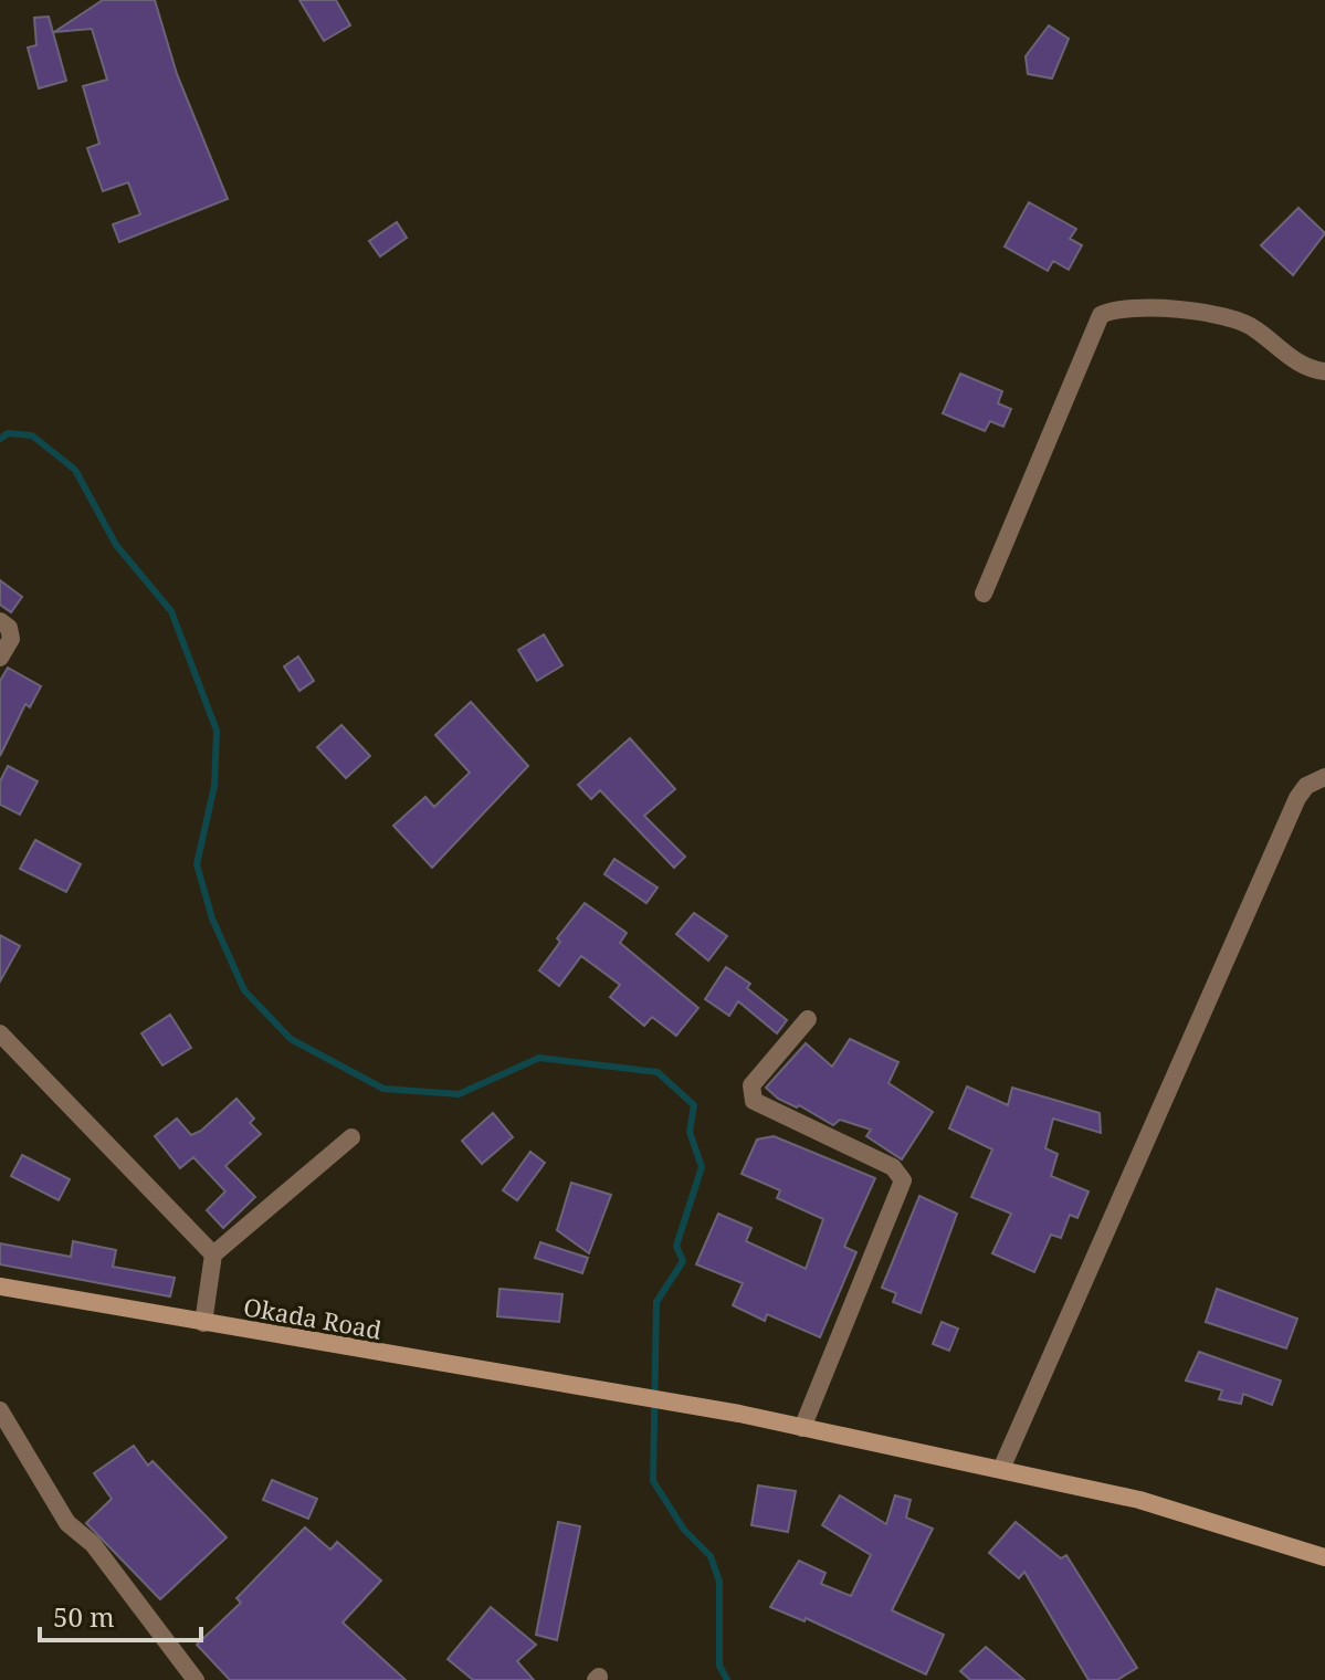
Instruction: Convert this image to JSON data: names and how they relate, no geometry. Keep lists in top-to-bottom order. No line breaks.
{"streets":{"street":["Okada Road"]},"scale_bar":"50 m"}
